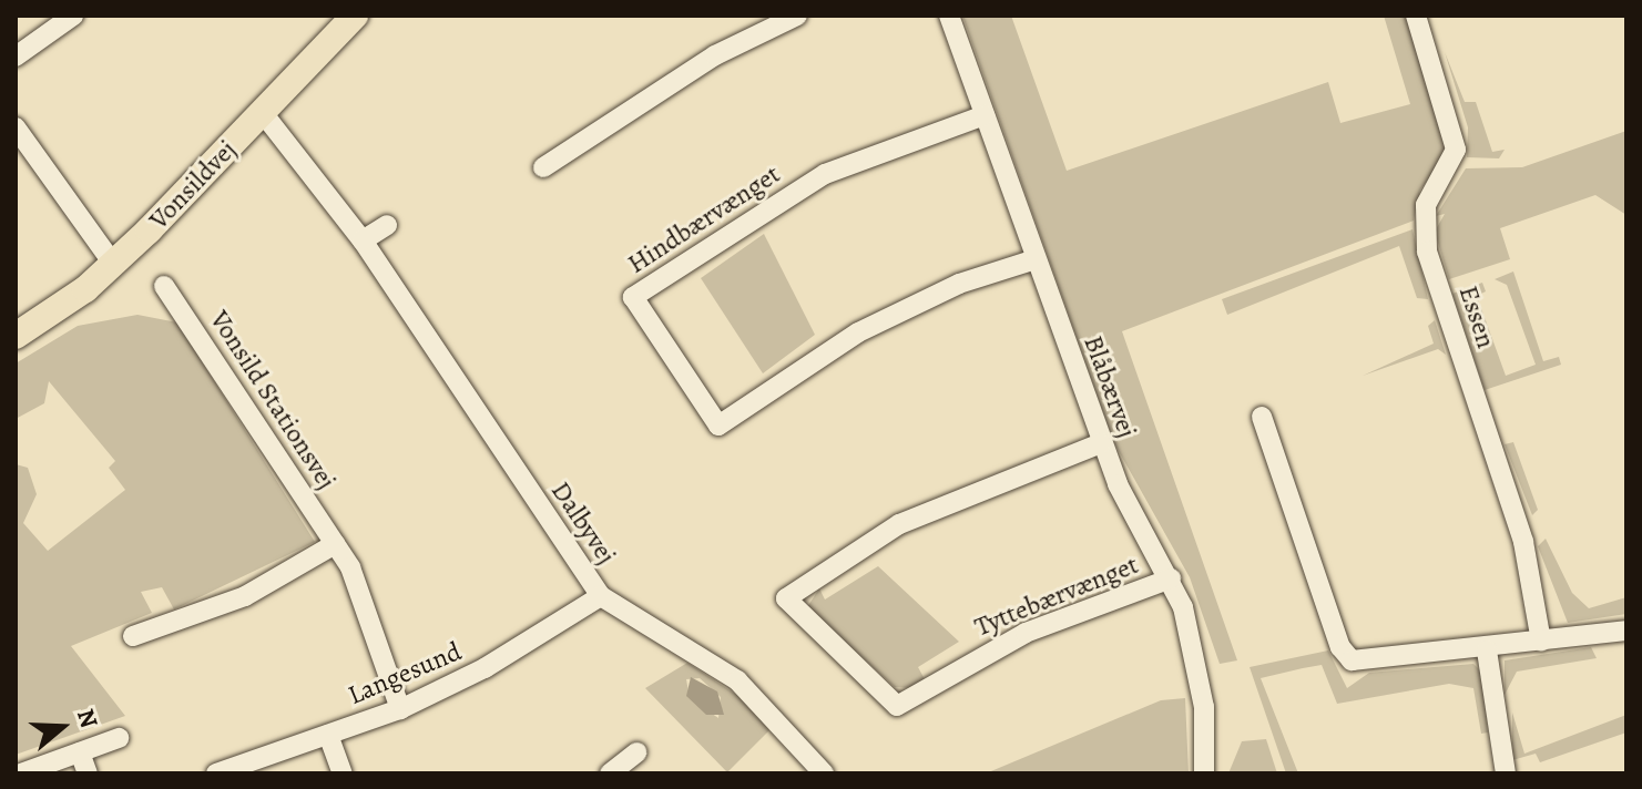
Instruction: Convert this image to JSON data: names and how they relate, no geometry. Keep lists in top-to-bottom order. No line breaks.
{"streets":{"main road":["Vonsildvej"],"street":["Hindbærvænget","Essen","Blåbærvej","Vonsild Stationsvej","Dalbyvej","Tyttebærvænget","Langesund"]},"crossings":[["Vonsildvej","Dalbyvej"],["Hindbærvænget","Blåbærvej"],["Blåbærvej","Tyttebærvænget"],["Vonsild Stationsvej","Langesund"],["Dalbyvej","Langesund"]],"north":"right"}
